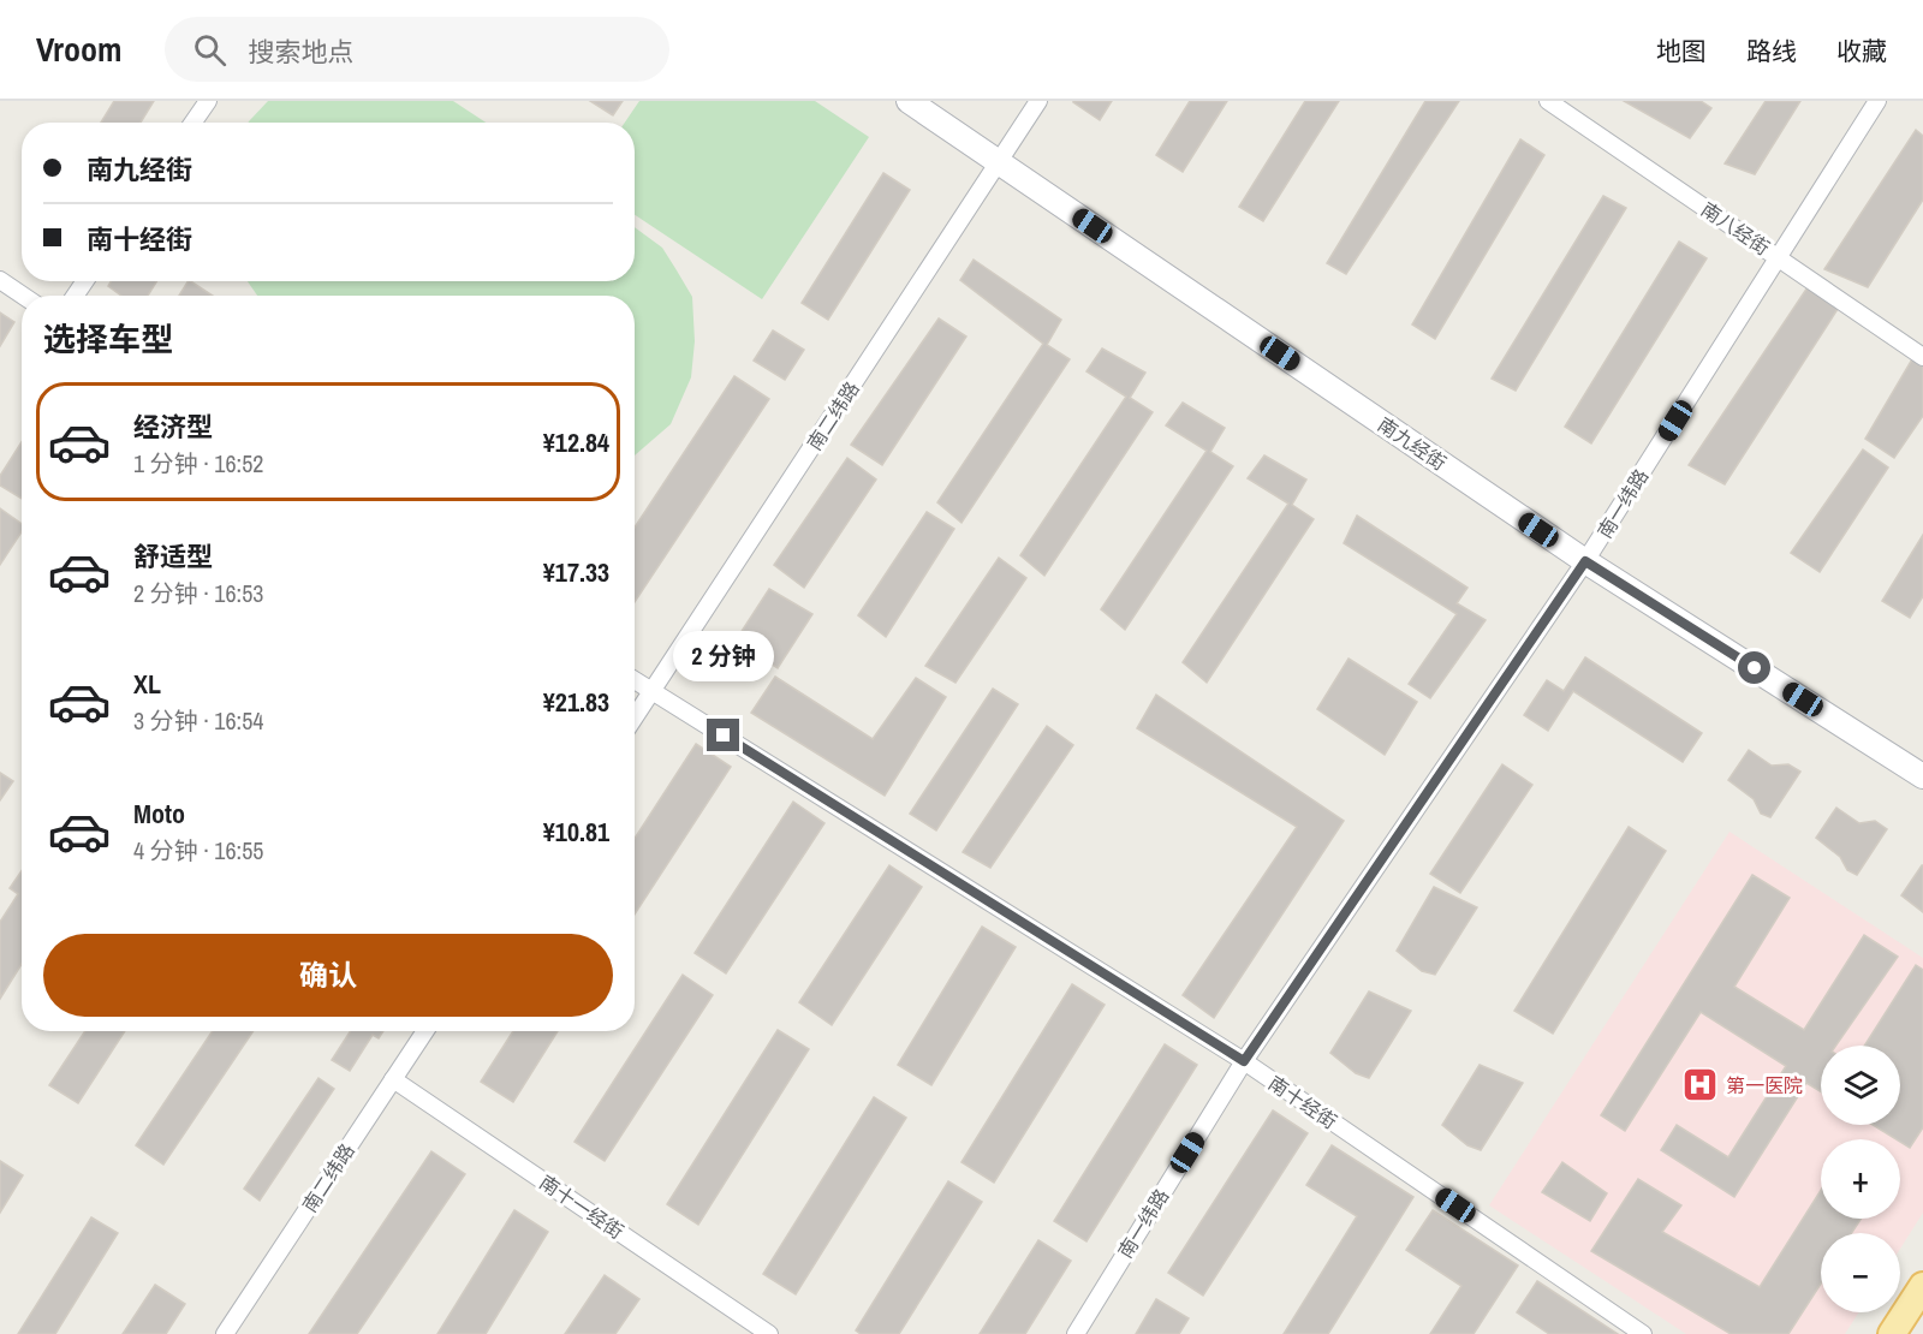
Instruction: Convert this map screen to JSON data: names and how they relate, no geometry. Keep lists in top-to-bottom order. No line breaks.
{"streets":{"main road":["南九经街"],"street":["南八经街","南二纬路","南一纬路","南十经街","南十一经街"]},"crossings":[["南八经街","南一纬路"],["南二纬路","南九经街"],["南二纬路","南十经街"],["南二纬路","南十一经街"],["南九经街","南一纬路"],["南一纬路","南十经街"]],"places":{"hospital":["第一医院"]},"page":{"header":"Vroom","search":"搜索地点","nav":["地图","路线","收藏"],"banner":["南九经街","南十经街"],"heading":"选择车型","list":[{"name":"经济型","note":"1 分钟 · 16:52","value":"¥12.84"},{"name":"舒适型","note":"2 分钟 · 16:53","value":"¥17.33"},{"name":"XL","note":"3 分钟 · 16:54","value":"¥21.83"},{"name":"Moto","note":"4 分钟 · 16:55","value":"¥10.81"}],"bubble":"2 分钟","buttons":"确认","map_buttons":["+","−"]}}
